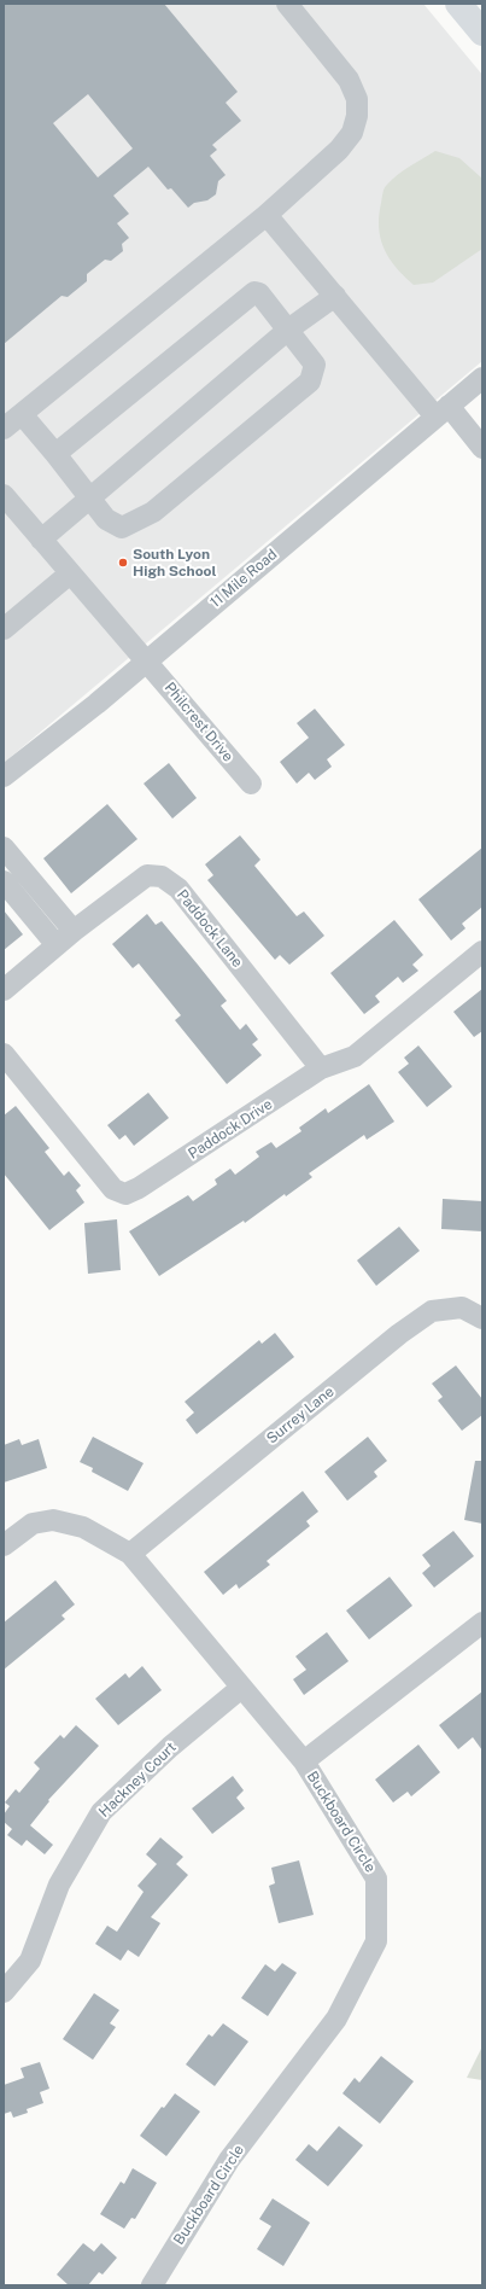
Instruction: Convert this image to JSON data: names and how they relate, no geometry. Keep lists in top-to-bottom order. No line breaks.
{"streets":{"street":["11 Mile Road","Philcrest Drive","Paddock Lane","Paddock Drive","Surrey Lane","Hackney Court","Buckboard Circle"]},"crossings":[["11 Mile Road","Philcrest Drive"],["Paddock Lane","Paddock Drive"],["Surrey Lane","Buckboard Circle"],["Hackney Court","Buckboard Circle"]],"places":["South Lyon High School"]}
